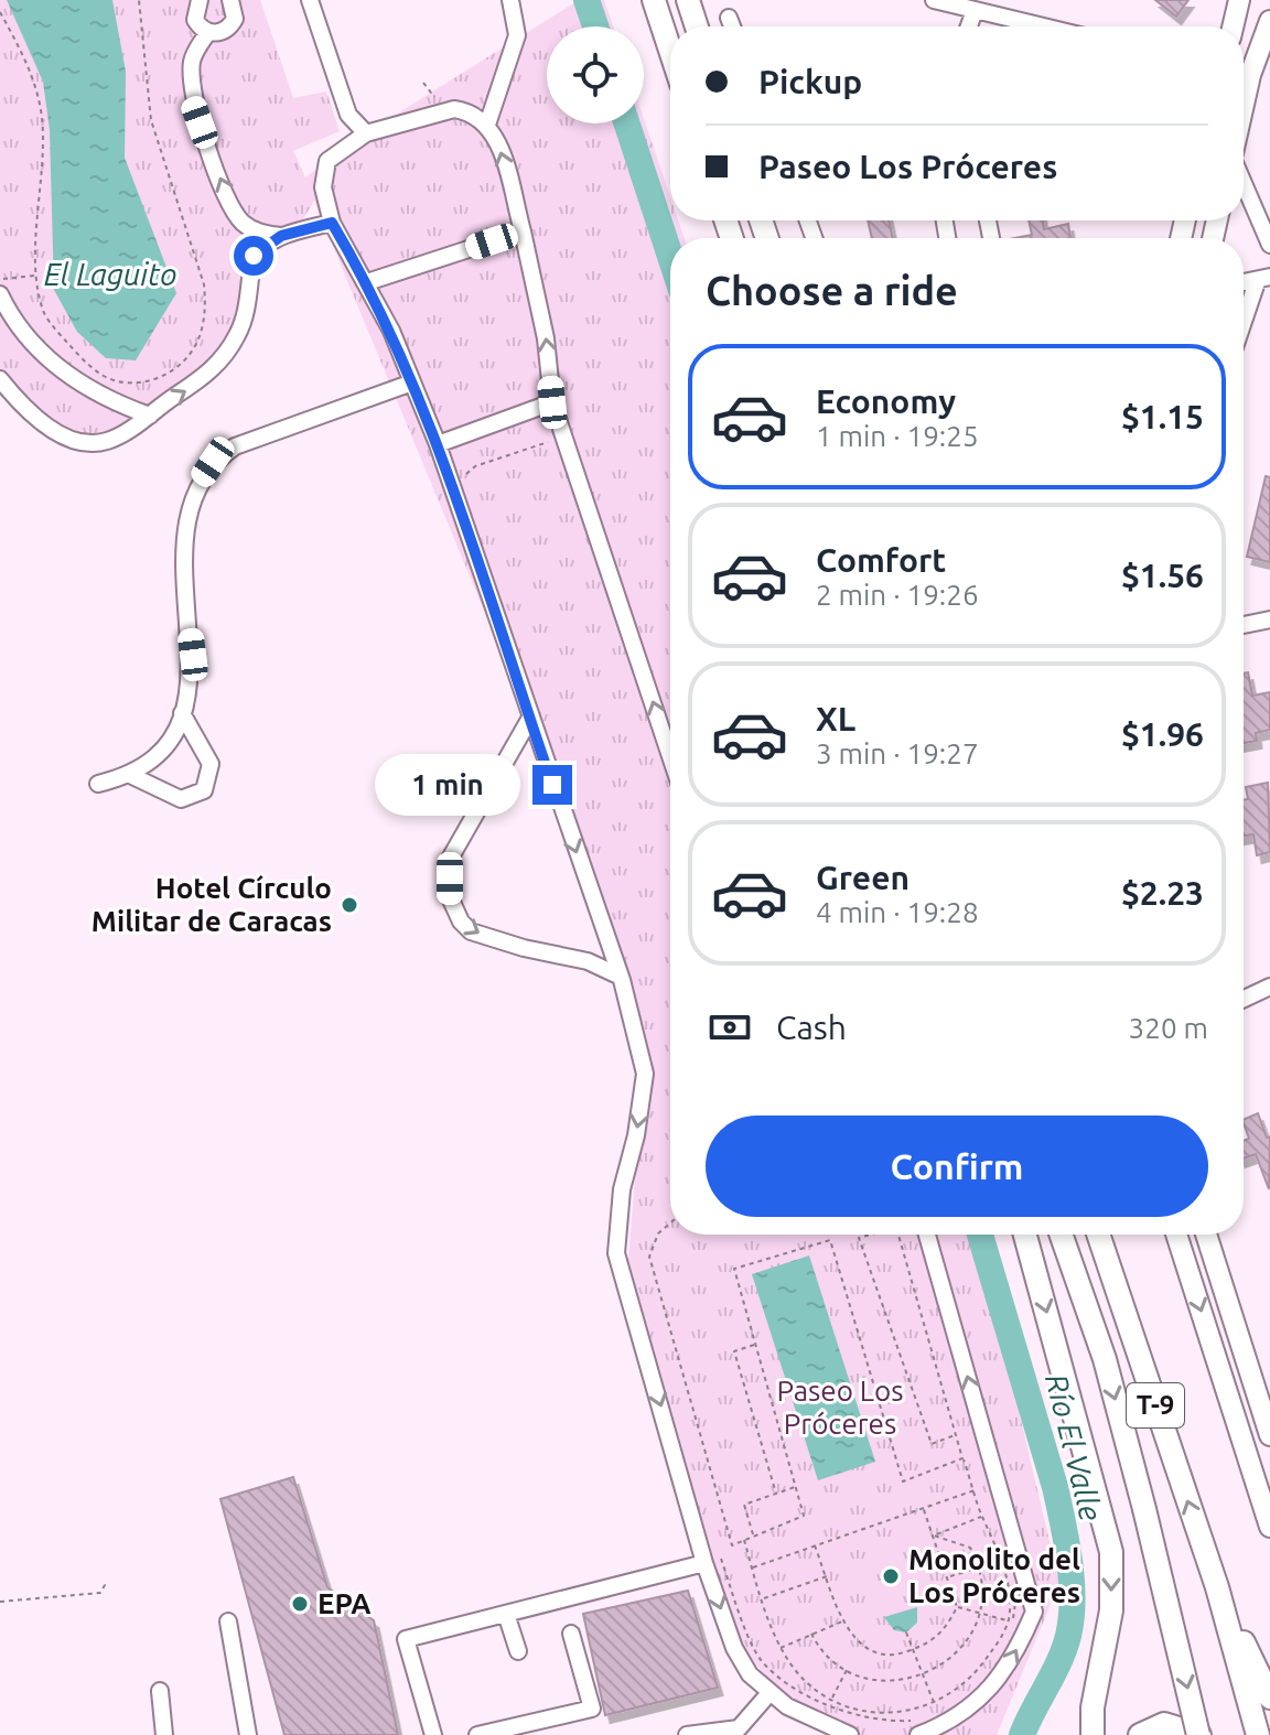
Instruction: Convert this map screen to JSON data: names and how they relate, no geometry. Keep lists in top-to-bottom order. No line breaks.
{"streets":{"highway":["T-9"]},"water":["El Laguito","Río El Valle"],"parks":["Paseo Los Próceres"],"places":["Hotel Círculo Militar de Caracas","Monolito del Los Próceres","EPA"],"page":{"banner":["Pickup","Paseo Los Próceres"],"heading":"Choose a ride","list":[{"name":"Economy","note":"1 min · 19:25","value":"$1.15"},{"name":"Comfort","note":"2 min · 19:26","value":"$1.56"},{"name":"XL","note":"3 min · 19:27","value":"$1.96"},{"name":"Green","note":"4 min · 19:28","value":"$2.23"}],"bubble":"1 min","pay":["Cash","320 m"],"buttons":"Confirm"}}
